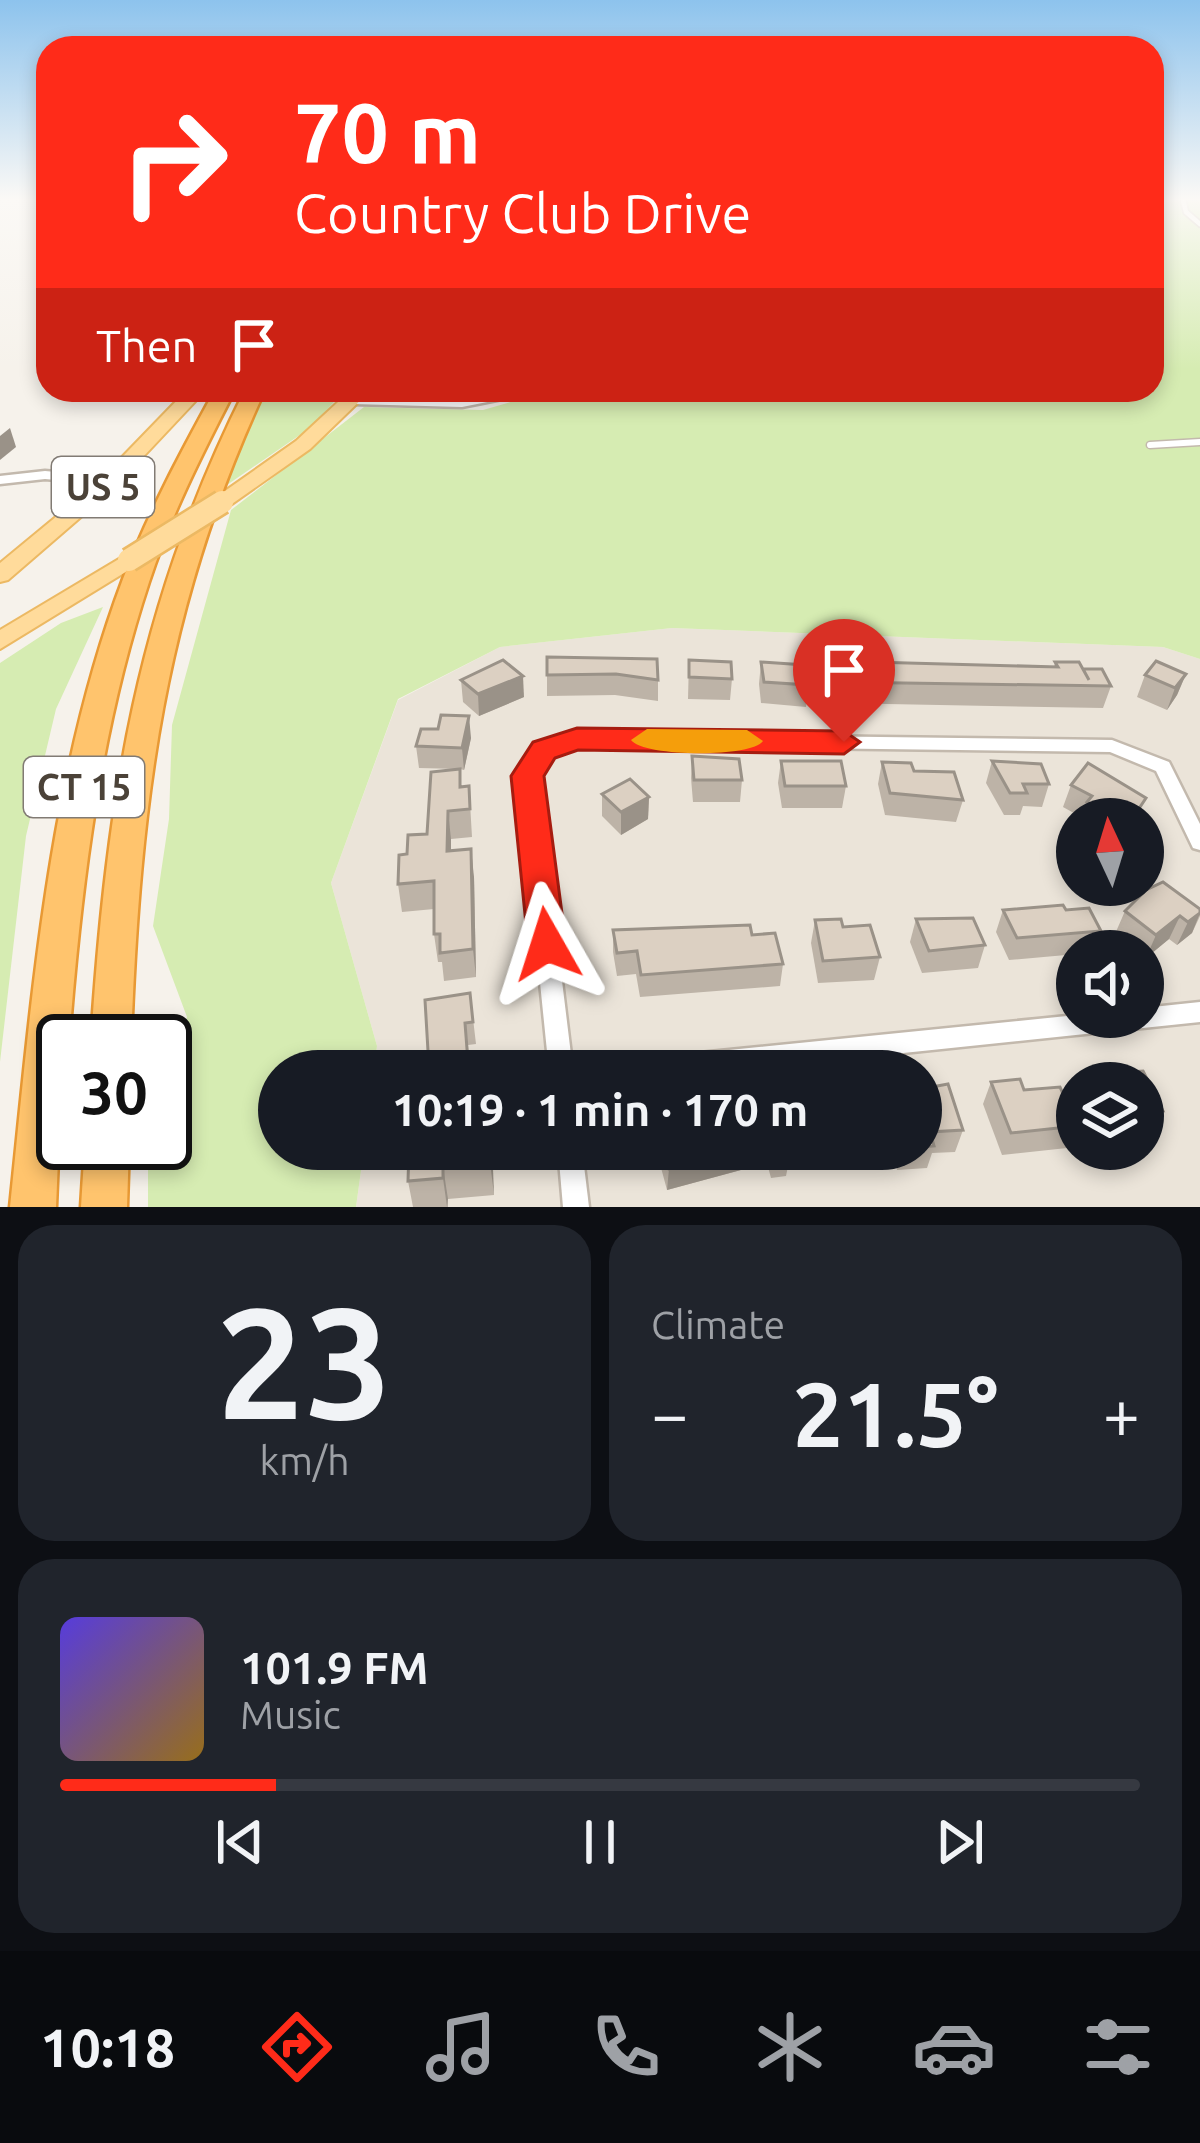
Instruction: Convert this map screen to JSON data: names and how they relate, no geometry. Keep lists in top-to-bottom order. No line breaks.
{"streets":{"highway":["CT 15"],"main road":["US 5"]},"north":"top","page":{"turn":["70 m","Country Club Drive"],"then":"Then","limit":"30","trip":"10:19 · 1 min · 170 m","tile":[["23","km/h"],"Climate"],"heat":["−","21.5°","+"],"song":["101.9 FM","Music"],"tabs":"10:18"}}
